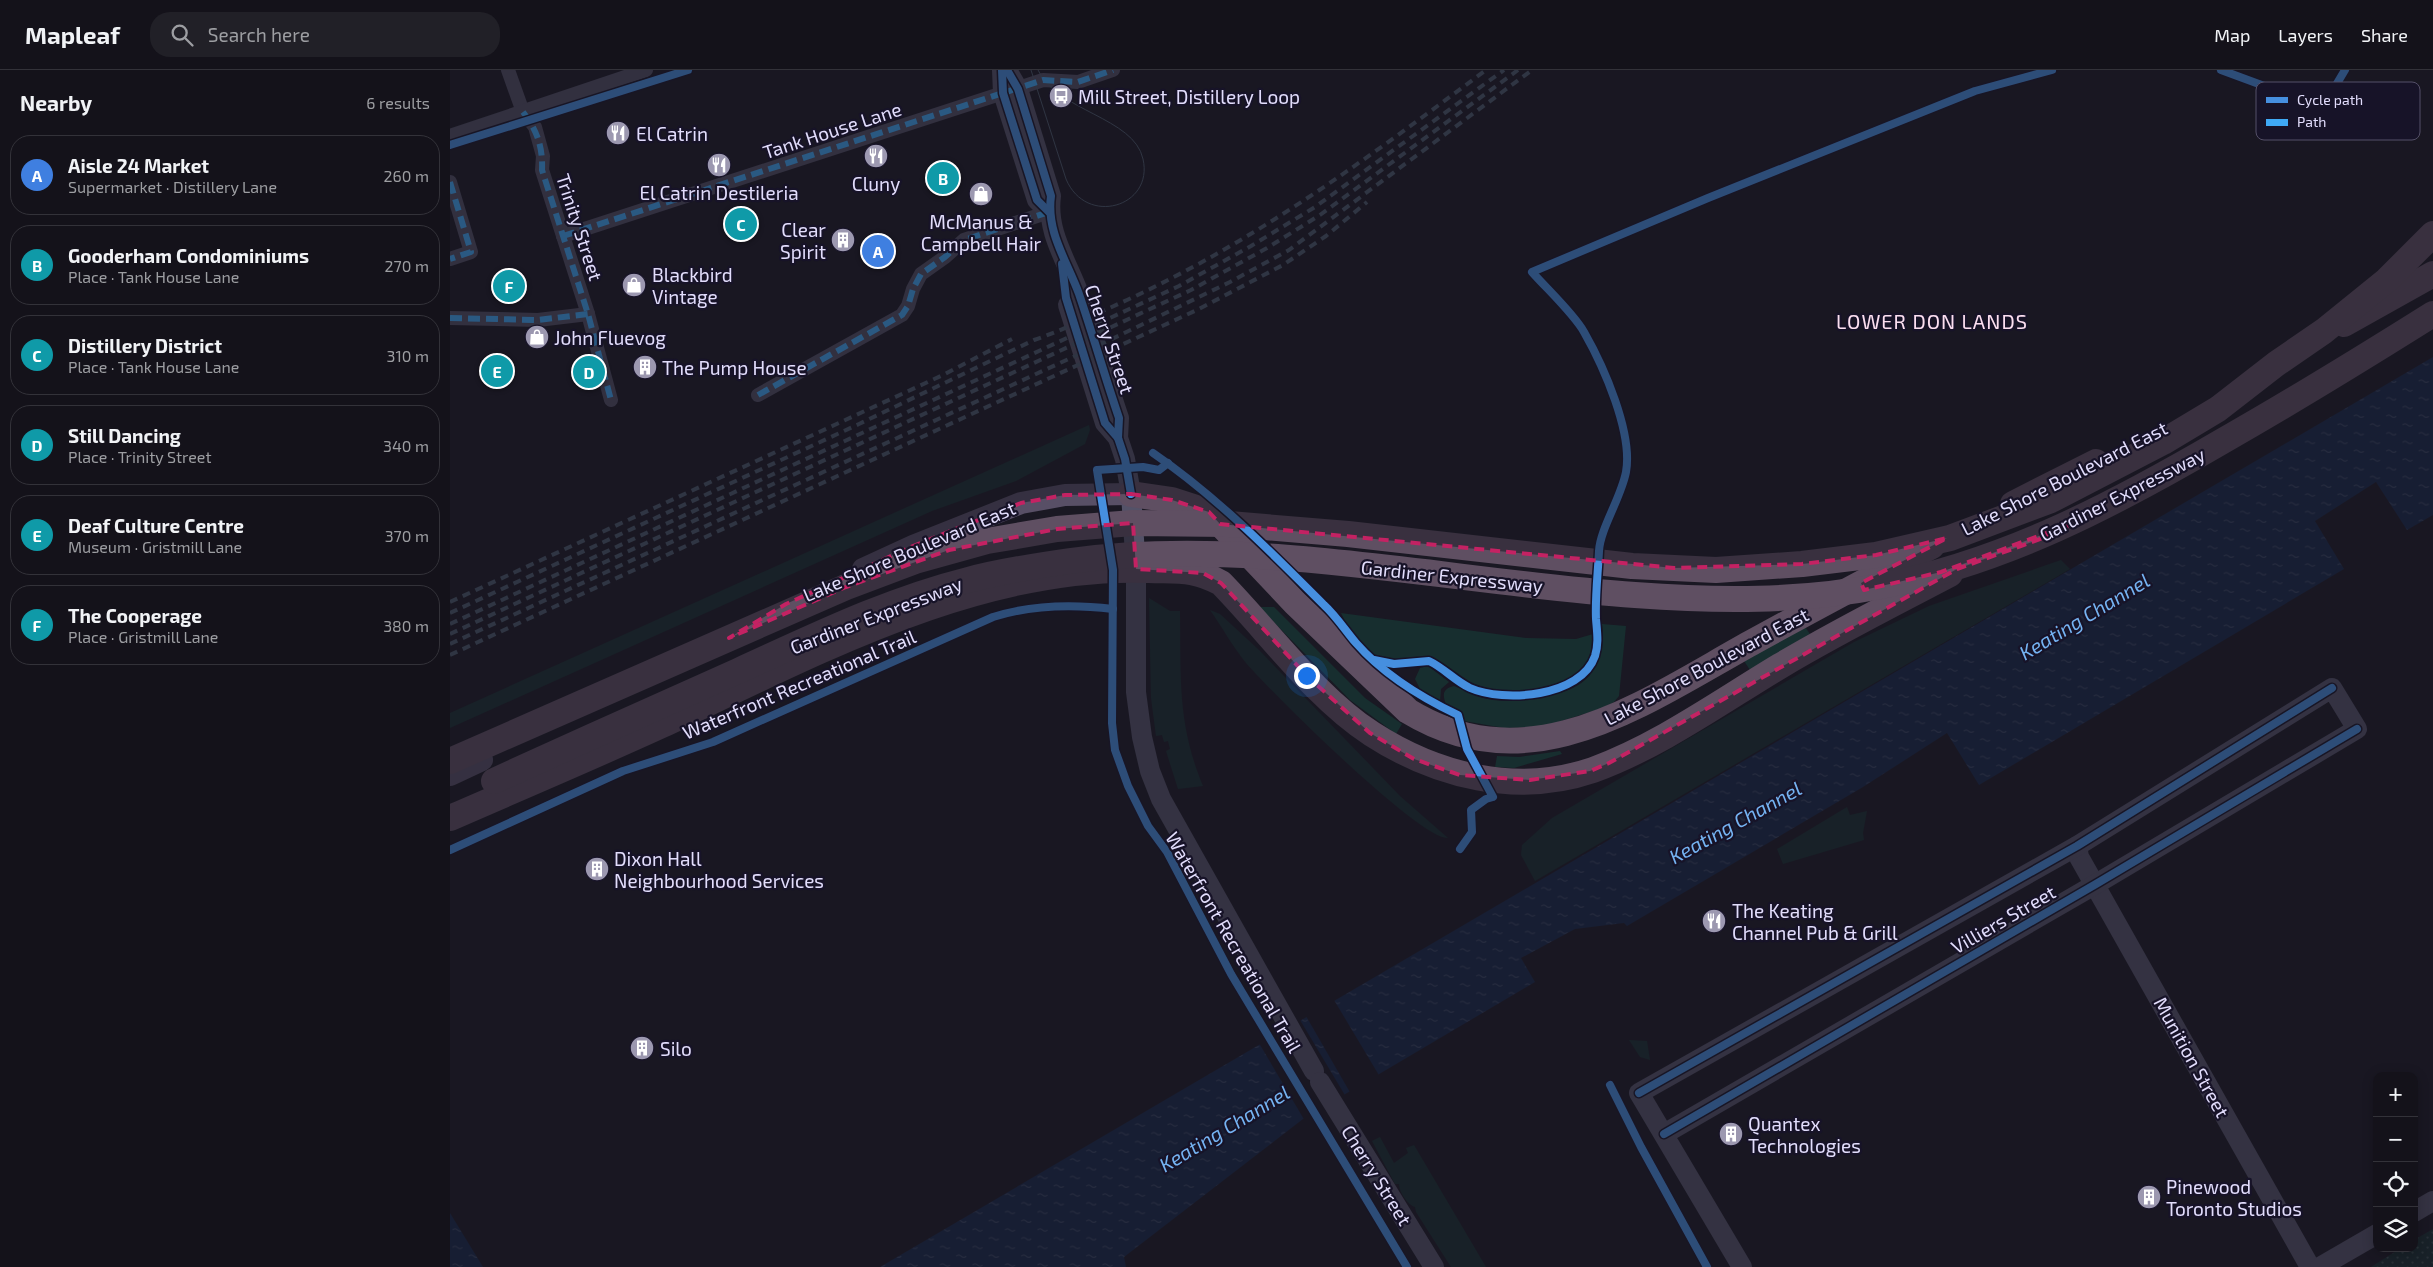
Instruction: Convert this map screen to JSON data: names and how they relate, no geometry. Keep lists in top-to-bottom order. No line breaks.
{"streets":{"highway":["Lake Shore Boulevard East","Gardiner Expressway"],"street":["Tank House Lane","Trinity Street","Cherry Street","Villiers Street","Munition Street"],"cycle path":["Waterfront Recreational Trail"]},"crossings":[["Tank House Lane","Trinity Street"],["Tank House Lane","Cherry Street"],["Cherry Street","Lake Shore Boulevard East"],["Villiers Street","Munition Street"]],"districts":["LOWER DON LANDS"],"water":["Keating Channel"],"places":{"bus stop":["Mill Street, Distillery Loop"],"restaurant":["El Catrin","Cluny","El Catrin Destileria","The Keating Channel Pub & Grill"],"shop":["McManus & Campbell Hair","Blackbird Vintage","John Fluevog"],"building":["Clear Spirit","The Pump House","Dixon Hall Neighbourhood Services","Silo","Quantex Technologies","Pinewood Toronto Studios"]},"legend":["Cycle path","Path"],"page":{"header":"Mapleaf","search":"Search here","nav":["Map","Layers","Share"],"heading":["Nearby","6 results"],"list":[{"mark":"A","name":"Aisle 24 Market","note":"Supermarket · Distillery Lane","value":"260 m"},{"mark":"B","name":"Gooderham Condominiums","note":"Place · Tank House Lane","value":"270 m"},{"mark":"C","name":"Distillery District","note":"Place · Tank House Lane","value":"310 m"},{"mark":"D","name":"Still Dancing","note":"Place · Trinity Street","value":"340 m"},{"mark":"E","name":"Deaf Culture Centre","note":"Museum · Gristmill Lane","value":"370 m"},{"mark":"F","name":"The Cooperage","note":"Place · Gristmill Lane","value":"380 m"}],"pins":["B","C","A","F","E","D"],"map_buttons":["+","−"]}}
